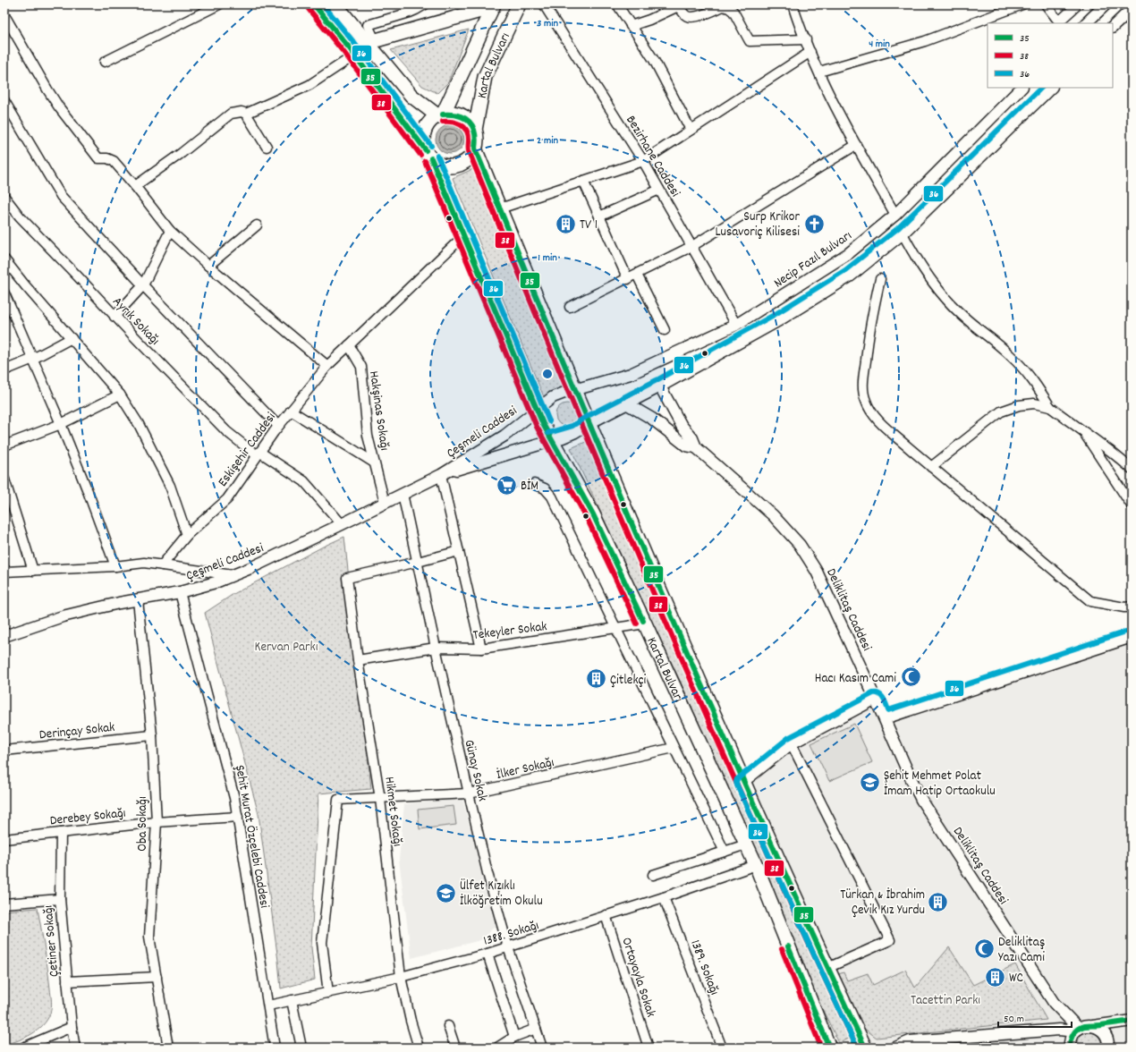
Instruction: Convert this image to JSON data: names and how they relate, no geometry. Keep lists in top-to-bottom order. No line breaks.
{"streets":{"main road":["Kartal Bulvarı"],"street":["Bezirhane Caddesi","Necip Fazıl Bulvarı","Ayrık Sokağı","Hakşinas Sokağı","Çeşmeli Caddesi","Eskişehir Caddesi","Deliklitaş Caddesi","Tekeyler Sokak","Derinçay Sokak","İlker Sokağı","Günay Sokak","Hikmet Sokağı","Derebey Sokağı","Oba Sokağı","Şehit Murat Özçelebi Caddesi","1388. Sokağı","Çetiner Sokağı","1389. Sokağı","Ortayayla Sokak"]},"crossings":[["Kartal Bulvarı","Necip Fazıl Bulvarı"],["Kartal Bulvarı","Çeşmeli Caddesi"],["Kartal Bulvarı","Eskişehir Caddesi"],["Kartal Bulvarı","Tekeyler Sokak"],["Kartal Bulvarı","1388. Sokağı"],["Bezirhane Caddesi","Necip Fazıl Bulvarı"],["Necip Fazıl Bulvarı","Çeşmeli Caddesi"],["Ayrık Sokağı","Çeşmeli Caddesi"],["Ayrık Sokağı","Eskişehir Caddesi"],["Hakşinas Sokağı","Çeşmeli Caddesi"],["Hakşinas Sokağı","Eskişehir Caddesi"],["Çeşmeli Caddesi","Günay Sokak"],["Çeşmeli Caddesi","Oba Sokağı"],["Çeşmeli Caddesi","Şehit Murat Özçelebi Caddesi"],["Tekeyler Sokak","Günay Sokak"],["Tekeyler Sokak","Hikmet Sokağı"],["Derinçay Sokak","Oba Sokağı"],["İlker Sokağı","Günay Sokak"],["İlker Sokağı","Hikmet Sokağı"],["İlker Sokağı","1388. Sokağı"],["Günay Sokak","Hikmet Sokağı"],["Günay Sokak","1388. Sokağı"],["Hikmet Sokağı","1388. Sokağı"],["Derebey Sokağı","Oba Sokağı"],["Derebey Sokağı","Şehit Murat Özçelebi Caddesi"],["Derebey Sokağı","Çetiner Sokağı"],["Şehit Murat Özçelebi Caddesi","1388. Sokağı"],["1388. Sokağı","1389. Sokağı"],["1388. Sokağı","Ortayayla Sokak"]],"parks":["Kervan Parkı","Tacettin Parkı"],"places":{"building":["TV 1","Çitlekçi","Türkan & İbrahim Çevik Kız Yurdu","WC"],"church":["Surp Krikor Lusavoriç Kilisesi"],"supermarket":["BİM"],"mosque":["Hacı Kasım Cami","Deliklitaş Yazı Cami"],"school or university":["Şehit Mehmet Polat İmam Hatip Ortaokulu","Ülfet Kızıklı İlköğretim Okulu"]},"lines":["transit line 35","transit line 36","transit line 38"],"legend":["35","38","36"],"scale_bar":"50 m","rings":["3 min","4 min","2 min","1 min"]}
